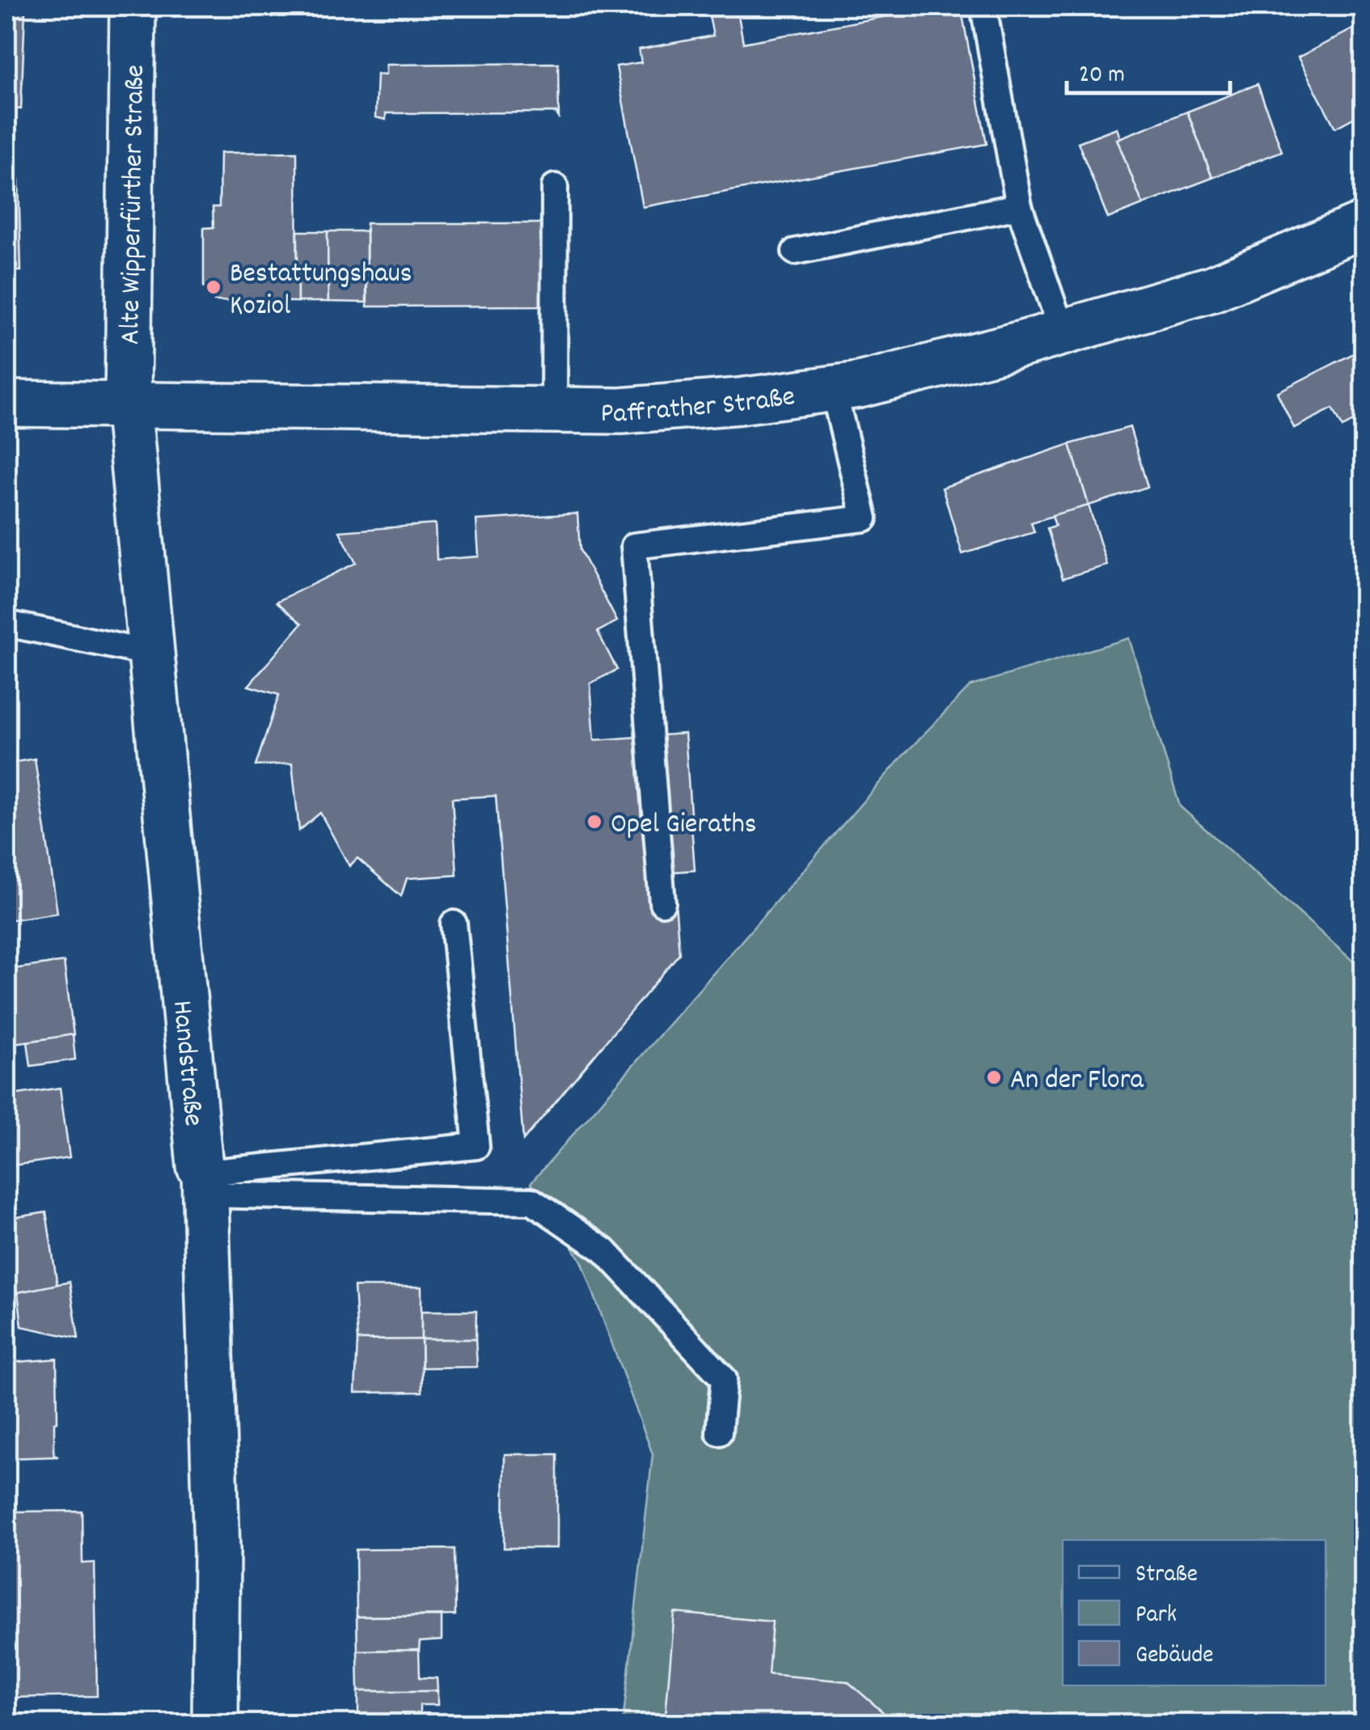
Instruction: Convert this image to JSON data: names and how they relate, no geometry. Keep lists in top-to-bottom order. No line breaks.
{"streets":{"main road":["Alte Wipperfürther Straße","Paffrather Straße","Handstraße"]},"crossings":[["Alte Wipperfürther Straße","Paffrather Straße"],["Alte Wipperfürther Straße","Handstraße"],["Paffrather Straße","Handstraße"]],"places":["Bestattungshaus Koziol","Opel Gieraths","An der Flora"],"legend":["Straße","Park","Gebäude"],"scale_bar":"20 m"}
